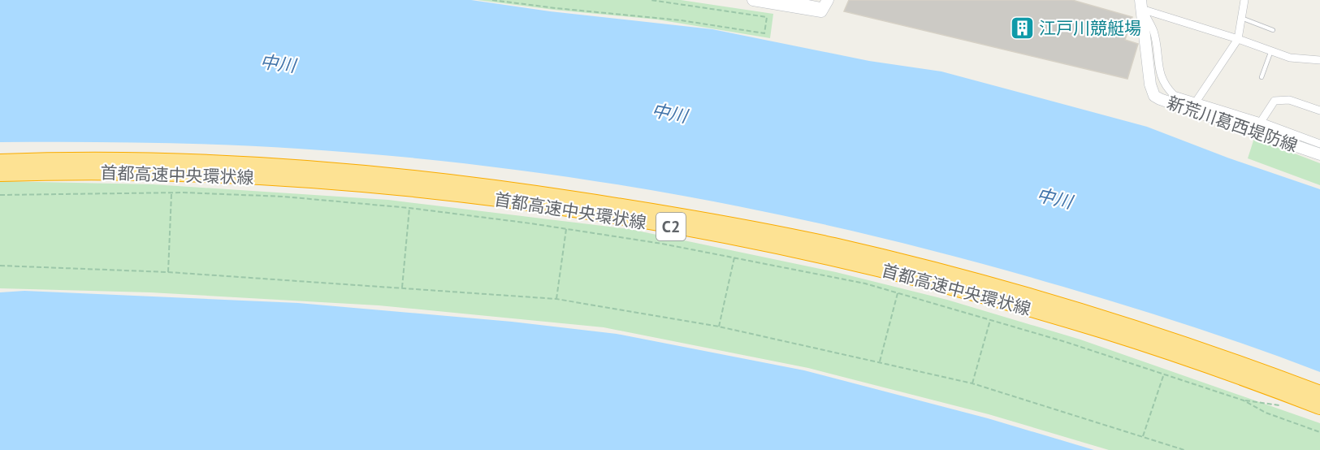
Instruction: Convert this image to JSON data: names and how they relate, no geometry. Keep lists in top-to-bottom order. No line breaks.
{"streets":{"highway":["首都高速中央環状線","C2"],"main road":["新荒川葛西堤防線"]},"water":["中川"],"places":{"building":["江戸川競艇場"]}}
